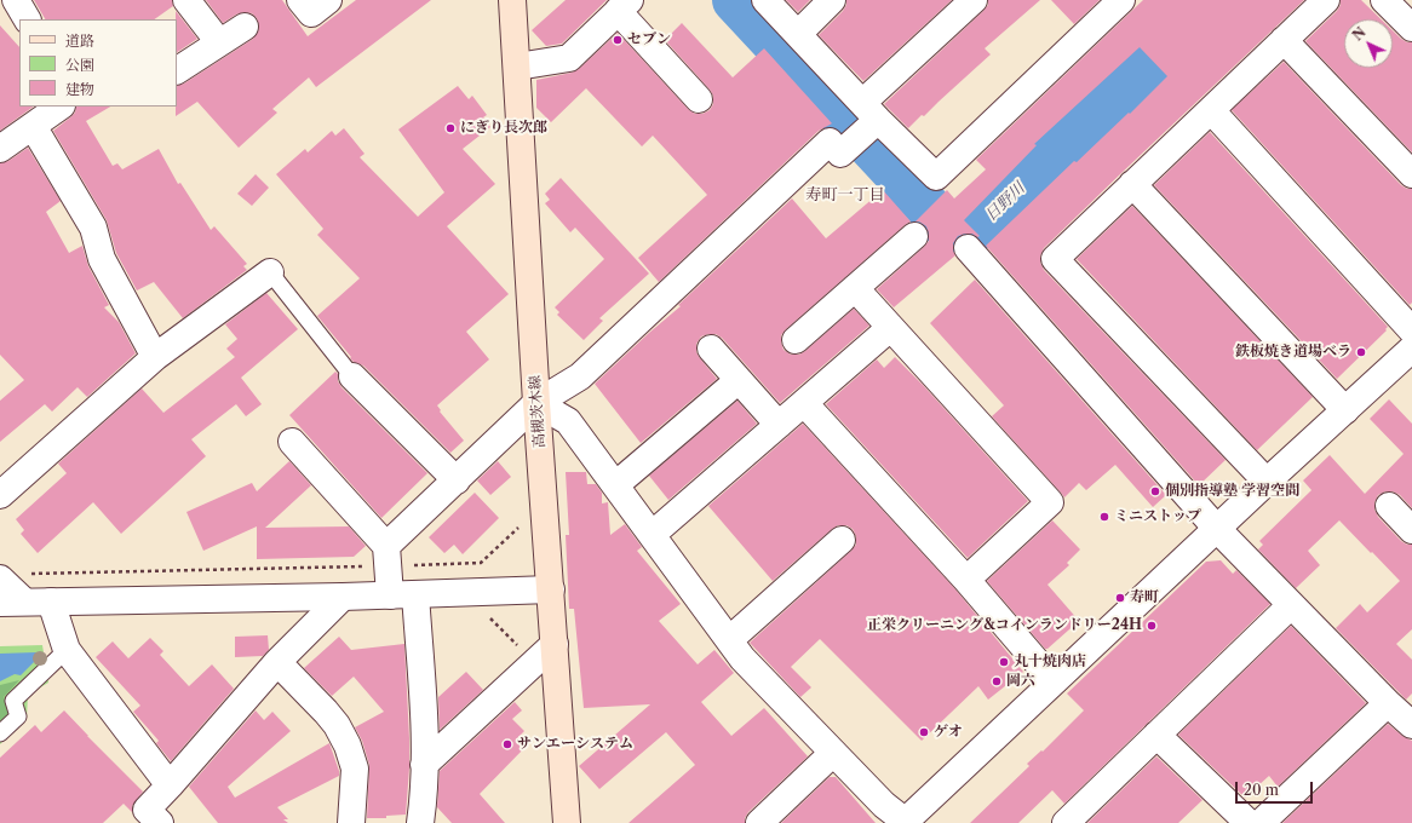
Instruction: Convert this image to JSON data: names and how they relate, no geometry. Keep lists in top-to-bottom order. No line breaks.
{"streets":{"main road":["高槻茨木線"]},"districts":["寿町一丁目"],"water":["日野川"],"places":["セブン","にぎり長次郎","鉄板焼き道場ベラ","個別指導塾 学習空間","ミニストップ","寿町","正栄クリーニング&コインランドリー24H","丸十焼肉店","岡六","ゲオ","サンエーシステム"],"legend":["道路","公園","建物"],"scale_bar":"20 m","north":"top left"}
